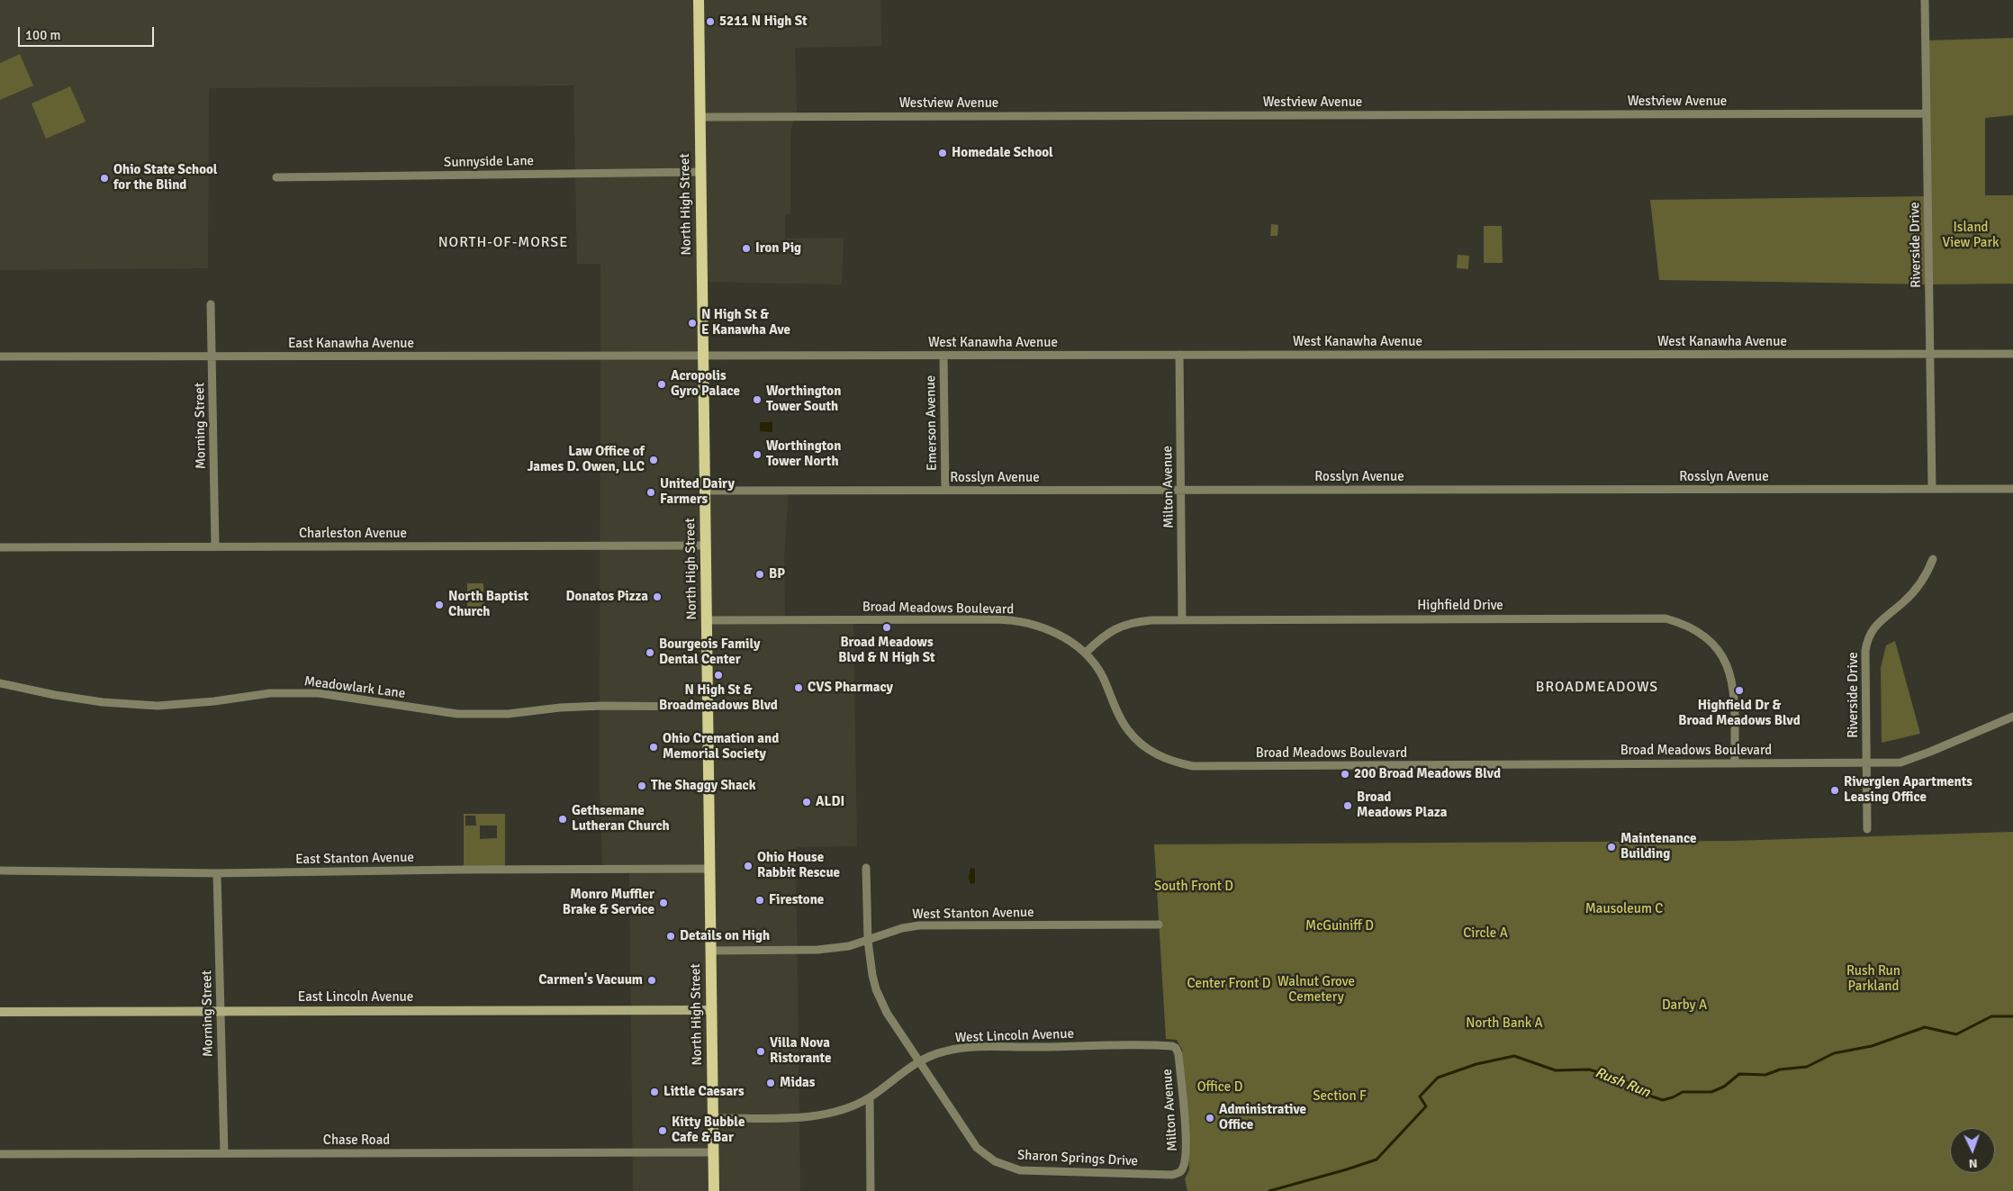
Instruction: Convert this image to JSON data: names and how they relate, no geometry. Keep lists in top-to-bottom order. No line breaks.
{"streets":{"main road":["North High Street","East Lincoln Avenue"],"street":["Westview Avenue","Sunnyside Lane","Riverside Drive","West Kanawha Avenue","East Kanawha Avenue","Emerson Avenue","Morning Street","Rosslyn Avenue","Milton Avenue","Charleston Avenue","Highfield Drive","Broad Meadows Boulevard","Meadowlark Lane","East Stanton Avenue","West Stanton Avenue","West Lincoln Avenue","Chase Road","Sharon Springs Drive"]},"crossings":[["Westview Avenue","North High Street"],["Westview Avenue","Riverside Drive"],["Sunnyside Lane","North High Street"],["North High Street","West Kanawha Avenue"],["North High Street","East Kanawha Avenue"],["North High Street","Rosslyn Avenue"],["North High Street","Charleston Avenue"],["North High Street","Broad Meadows Boulevard"],["North High Street","Meadowlark Lane"],["North High Street","East Stanton Avenue"],["North High Street","West Stanton Avenue"],["North High Street","East Lincoln Avenue"],["North High Street","West Lincoln Avenue"],["North High Street","Chase Road"],["Riverside Drive","West Kanawha Avenue"],["Riverside Drive","Rosslyn Avenue"],["Riverside Drive","Broad Meadows Boulevard"],["West Kanawha Avenue","East Kanawha Avenue"],["West Kanawha Avenue","Emerson Avenue"],["West Kanawha Avenue","Milton Avenue"],["East Kanawha Avenue","Morning Street"],["Emerson Avenue","Rosslyn Avenue"],["Morning Street","Charleston Avenue"],["Morning Street","East Stanton Avenue"],["Morning Street","East Lincoln Avenue"],["Morning Street","Chase Road"],["Rosslyn Avenue","Milton Avenue"],["Milton Avenue","Highfield Drive"],["Milton Avenue","West Lincoln Avenue"],["Milton Avenue","Sharon Springs Drive"],["Highfield Drive","Broad Meadows Boulevard"],["West Lincoln Avenue","Sharon Springs Drive"]],"districts":["NORTH-OF-MORSE","BROADMEADOWS"],"water":["Rush Run"],"parks":["Island View Park","South Front D","Mausoleum C","McGuiniff D","Circle A","Rush Run Parkland","Walnut Grove Cemetery","Center Front D","Darby A","North Bank A","Office D","Section F"],"places":["5211 N High St","Homedale School","Ohio State School for the Blind","Iron Pig","N High St & E Kanawha Ave","Acropolis Gyro Palace","Worthington Tower South","Worthington Tower North","Law Office of James D. Owen, LLC","United Dairy Farmers","BP","Donatos Pizza","North Baptist Church","Broad Meadows Blvd & N High St","Bourgeois Family Dental Center","N High St & Broadmeadows Blvd","CVS Pharmacy","Highfield Dr & Broad Meadows Blvd","Ohio Cremation and Memorial Society","200 Broad Meadows Blvd","The Shaggy Shack","Riverglen Apartments Leasing Office","ALDI","Broad Meadows Plaza","Gethsemane Lutheran Church","Maintenance Building","Ohio House Rabbit Rescue","Firestone","Monro Muffler Brake & Service","Details on High","Carmen's Vacuum","Villa Nova Ristorante","Midas","Little Caesars","Administrative Office","Kitty Bubble Cafe & Bar"],"scale_bar":"100 m","north":"bottom"}
